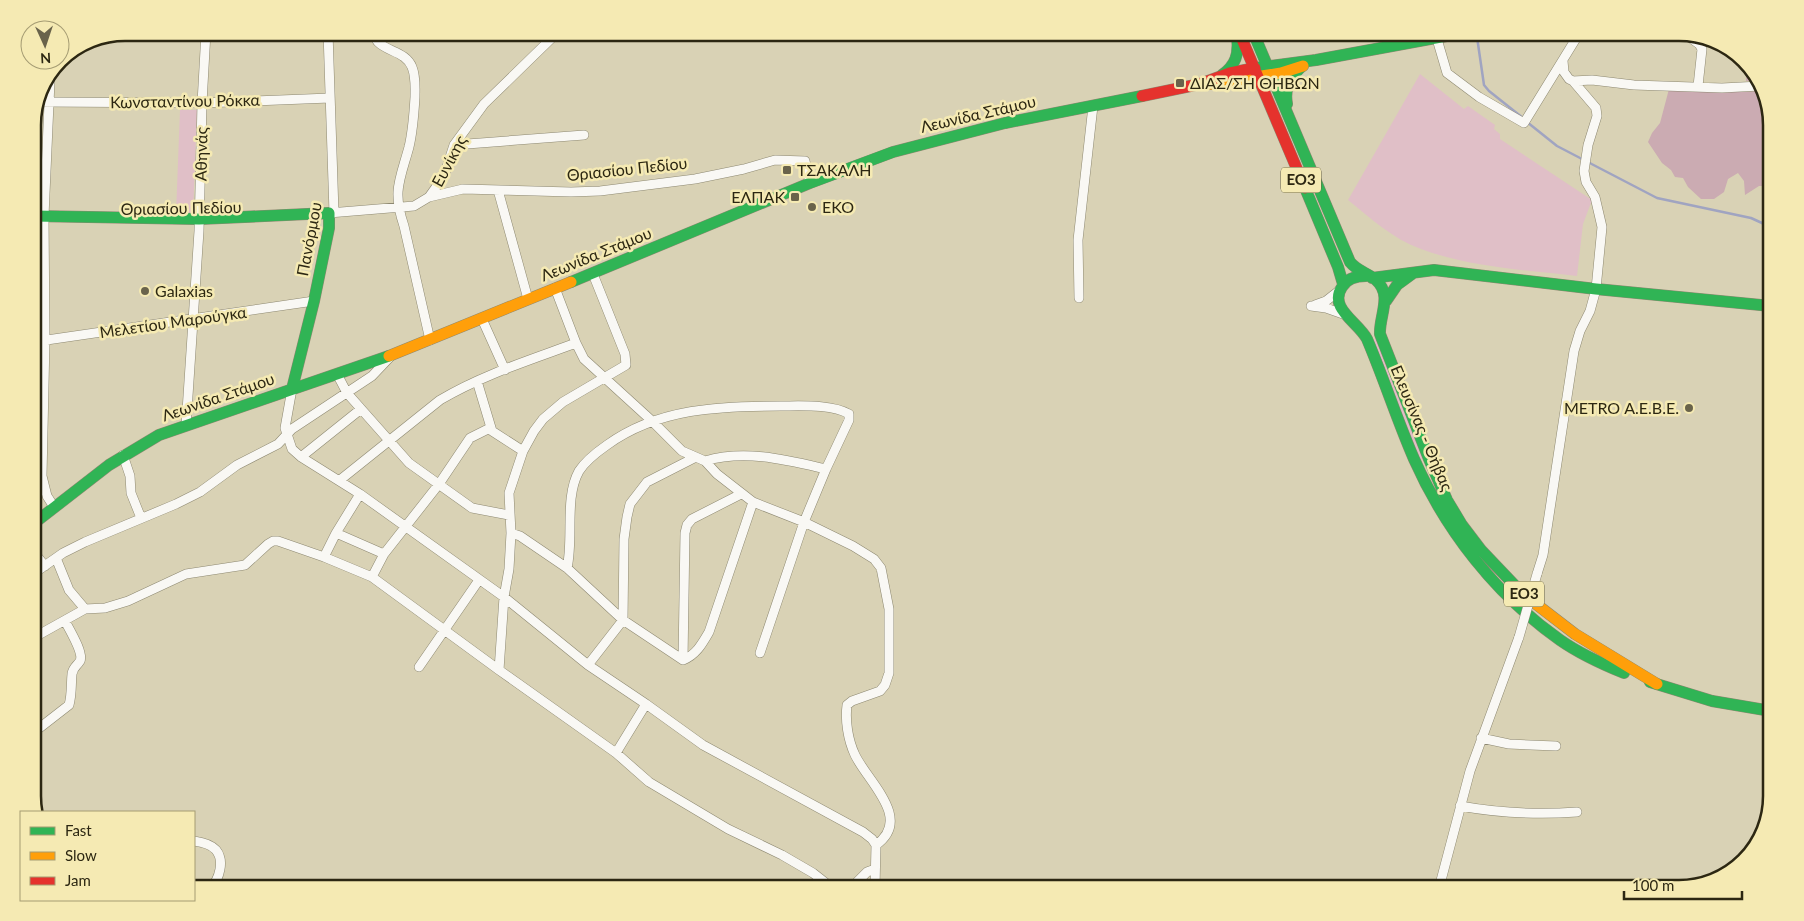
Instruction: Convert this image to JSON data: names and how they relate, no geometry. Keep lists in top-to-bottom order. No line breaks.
{"streets":{"main road":["Λεωνίδα Στάμου","Θριασίου Πεδίου","ΕΟ3","Πανόρμου","Ελευσίνας - Θήβας"],"street":["Κωνσταντίνου Ρόκκα","Αθηνάς","Ευνίκης","Μελετίου Μαρούγκα"]},"crossings":[["Κωνσταντίνου Ρόκκα","Αθηνάς"],["Κωνσταντίνου Ρόκκα","Πανόρμου"],["Λεωνίδα Στάμου","Αθηνάς"],["Λεωνίδα Στάμου","Θριασίου Πεδίου"],["Λεωνίδα Στάμου","ΕΟ3"],["Λεωνίδα Στάμου","Πανόρμου"],["Αθηνάς","Θριασίου Πεδίου"],["Αθηνάς","Μελετίου Μαρούγκα"],["Ευνίκης","Θριασίου Πεδίου"],["Ευνίκης","Πανόρμου"],["Θριασίου Πεδίου","Πανόρμου"],["ΕΟ3","Ελευσίνας - Θήβας"],["Πανόρμου","Μελετίου Μαρούγκα"]],"places":{"transit":["ΔΙΑΣ/ΣΗ ΘΗΒΩΝ","ΤΣΑΚΑΛΗ","ΕΛΠΑΚ"],"other":["EKO","Galaxias","METRO Α.Ε.Β.Ε."]},"legend":["Fast","Slow","Jam"],"scale_bar":"100 m","north":"bottom"}
